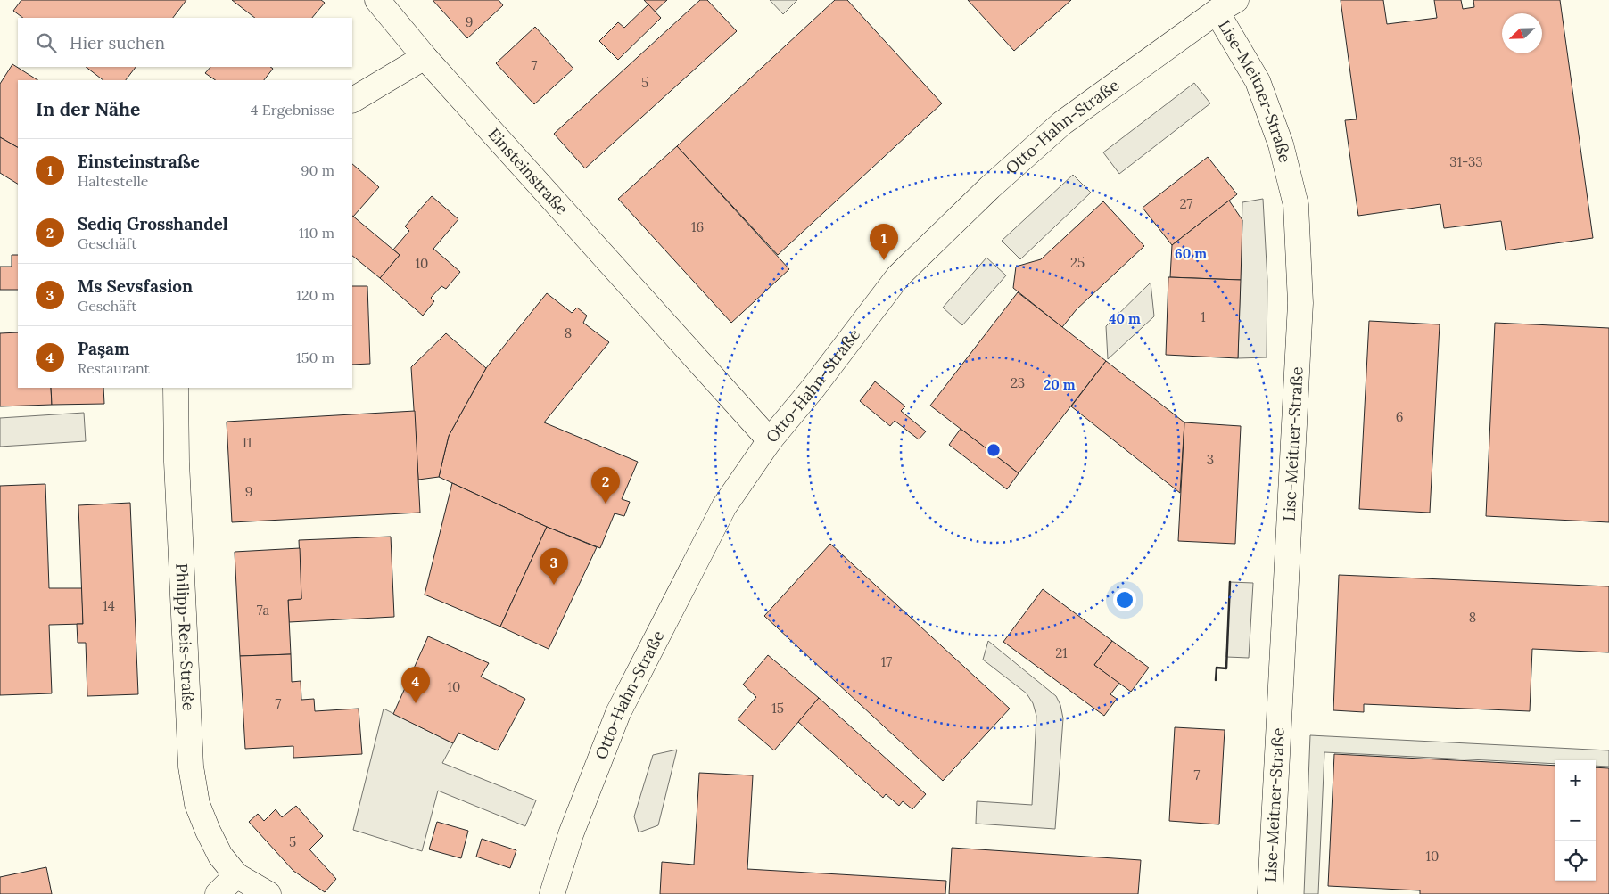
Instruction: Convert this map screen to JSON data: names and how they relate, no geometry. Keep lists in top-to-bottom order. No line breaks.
{"streets":{"street":["Lise-Meitner-Straße","Otto-Hahn-Straße","Einsteinstraße","Philipp-Reis-Straße"]},"crossings":[["Lise-Meitner-Straße","Otto-Hahn-Straße"],["Otto-Hahn-Straße","Einsteinstraße"]],"house_numbers":["9","7","5","31-33","27","16","25","10","1","8","23","6","11","3","9","14","7a","8","21","17","10","7","15","7","5","10"],"north":"bottom left","page":{"search":"Hier suchen","heading":["In der Nähe","4 Ergebnisse"],"list":[{"mark":"1","name":"Einsteinstraße","note":"Haltestelle","value":"90 m"},{"mark":"2","name":"Sediq Grosshandel","note":"Geschäft","value":"110 m"},{"mark":"3","name":"Ms Sevsfasion","note":"Geschäft","value":"120 m"},{"mark":"4","name":"Paşam","note":"Restaurant","value":"150 m"}],"pins":["1","2","3","4"],"map_buttons":["+","−"]},"rings":["60 m","40 m","20 m"]}
